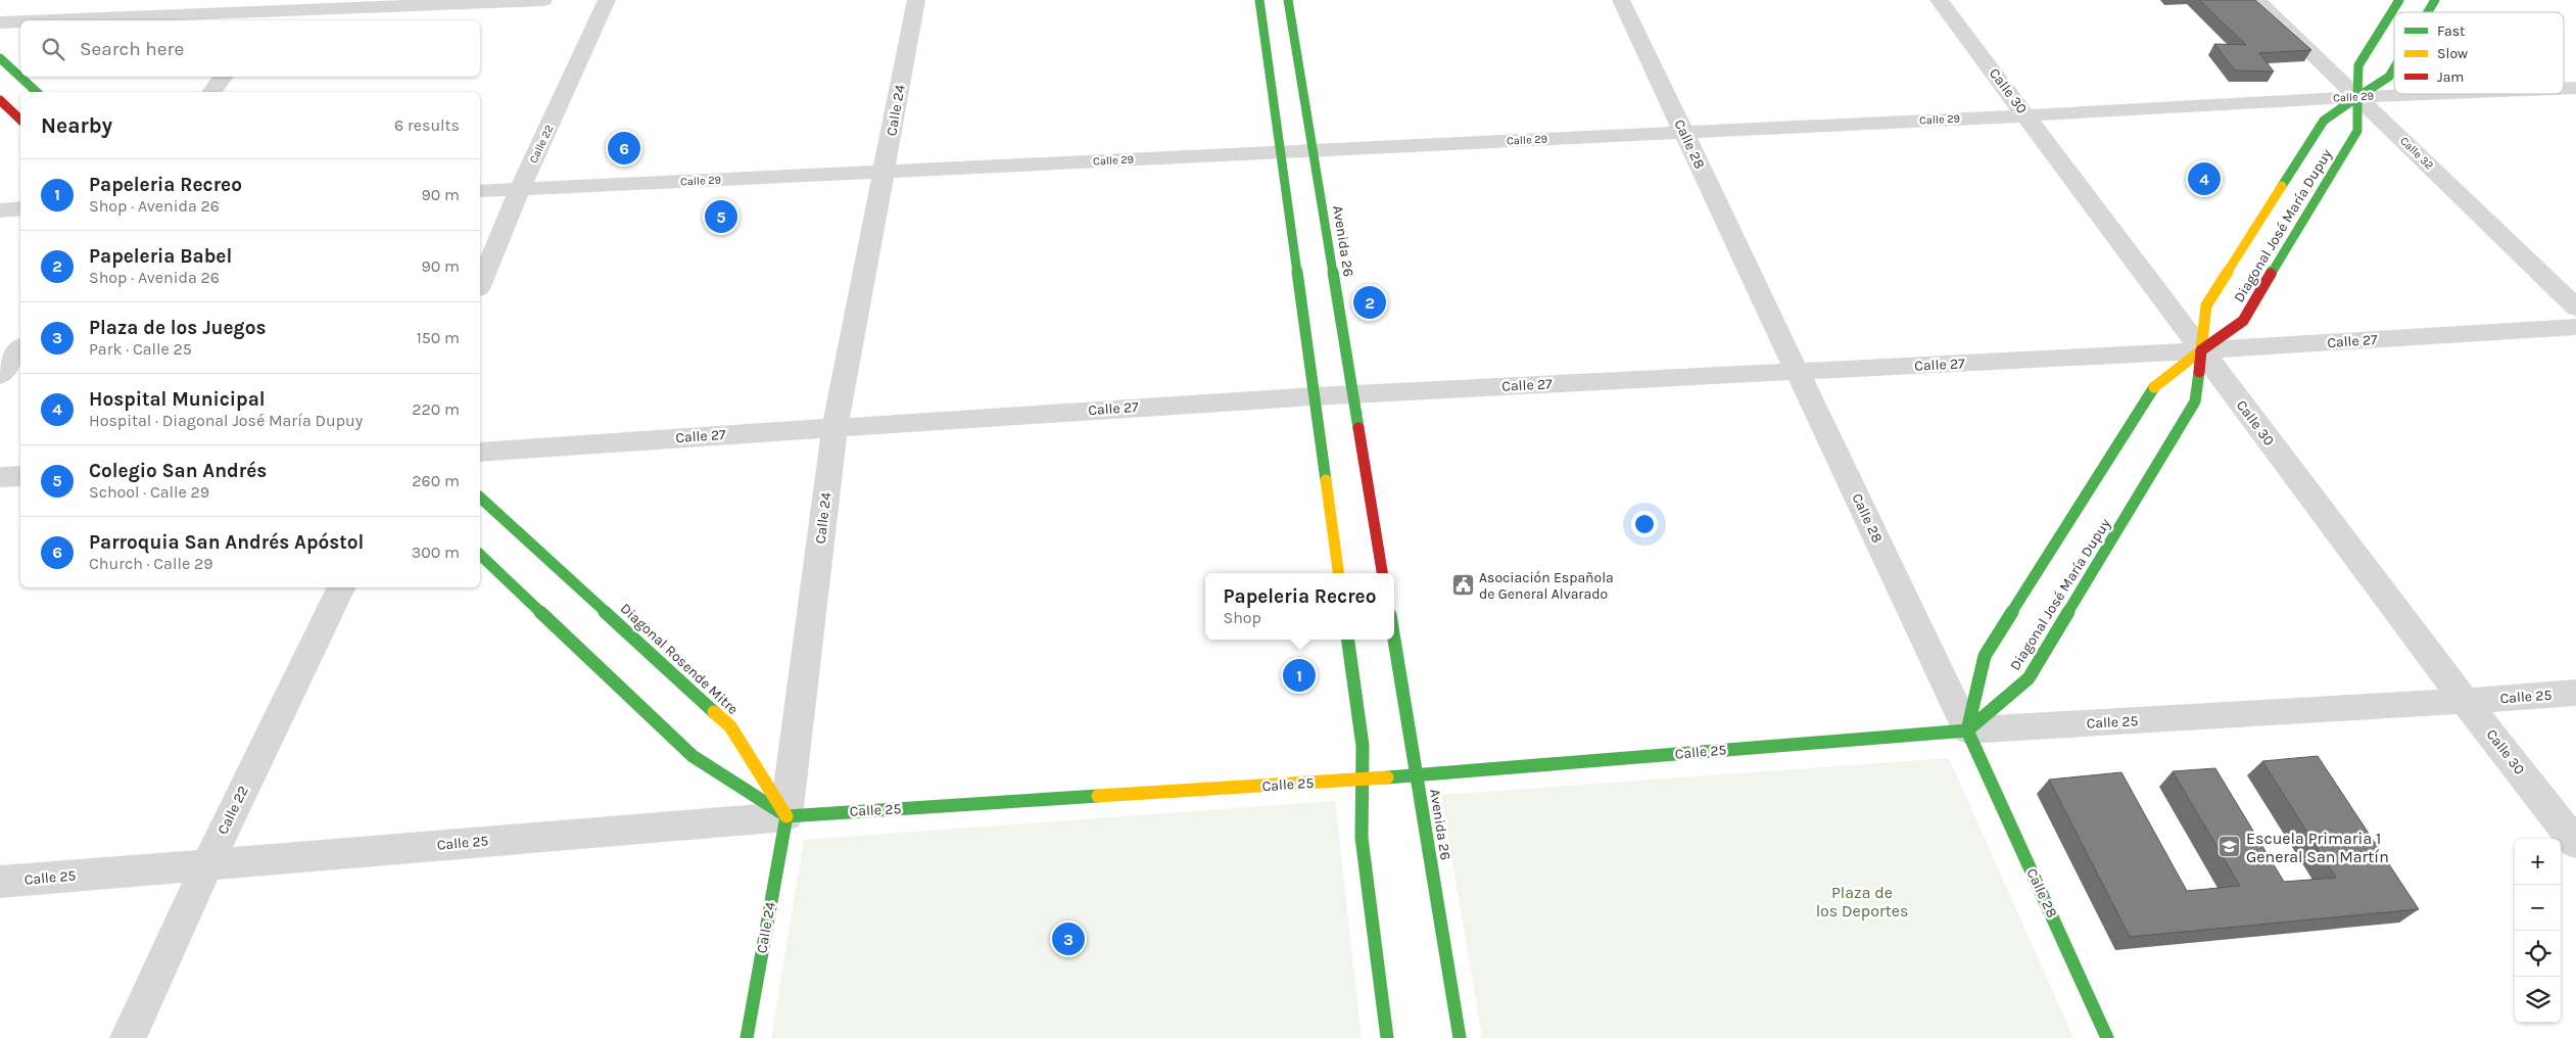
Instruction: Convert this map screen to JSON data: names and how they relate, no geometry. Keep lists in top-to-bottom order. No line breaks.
{"streets":{"main road":["Calle 24","Calle 28","Diagonal José María Dupuy","Avenida 26","Diagonal Rosende Mitre","Calle 25"],"street":["Calle 30","Calle 29","Calle 22","Calle 32","Calle 27"]},"crossings":[["Calle 30","Calle 29"],["Calle 30","Diagonal José María Dupuy"],["Calle 30","Calle 27"],["Calle 30","Calle 25"],["Calle 29","Calle 24"],["Calle 29","Calle 22"],["Calle 29","Calle 28"],["Calle 29","Calle 32"],["Calle 29","Diagonal José María Dupuy"],["Calle 29","Avenida 26"],["Calle 24","Calle 27"],["Calle 24","Diagonal Rosende Mitre"],["Calle 24","Calle 25"],["Calle 22","Calle 25"],["Calle 28","Diagonal José María Dupuy"],["Calle 28","Calle 27"],["Calle 28","Calle 25"],["Calle 32","Diagonal José María Dupuy"],["Diagonal José María Dupuy","Calle 27"],["Diagonal José María Dupuy","Calle 25"],["Avenida 26","Calle 27"],["Avenida 26","Calle 25"],["Diagonal Rosende Mitre","Calle 25"]],"parks":["Plaza de los Deportes"],"places":{"public building":["Asociación Española de General Alvarado"],"school or university":["Escuela Primaria 1 General San Martín"]},"legend":["Fast","Slow","Jam"],"page":{"search":"Search here","heading":["Nearby","6 results"],"pins":["6","4","5","2","1","3"],"list":[{"mark":"1","name":"Papeleria Recreo","note":"Shop · Avenida 26","value":"90 m"},{"mark":"2","name":"Papeleria Babel","note":"Shop · Avenida 26","value":"90 m"},{"mark":"3","name":"Plaza de los Juegos","note":"Park · Calle 25","value":"150 m"},{"mark":"4","name":"Hospital Municipal","note":"Hospital · Diagonal José María Dupuy","value":"220 m"},{"mark":"5","name":"Colegio San Andrés","note":"School · Calle 29","value":"260 m"},{"mark":"6","name":"Parroquia San Andrés Apóstol","note":"Church · Calle 29","value":"300 m"}],"popup":["Papeleria Recreo","Shop"],"map_buttons":["+","−"]}}
